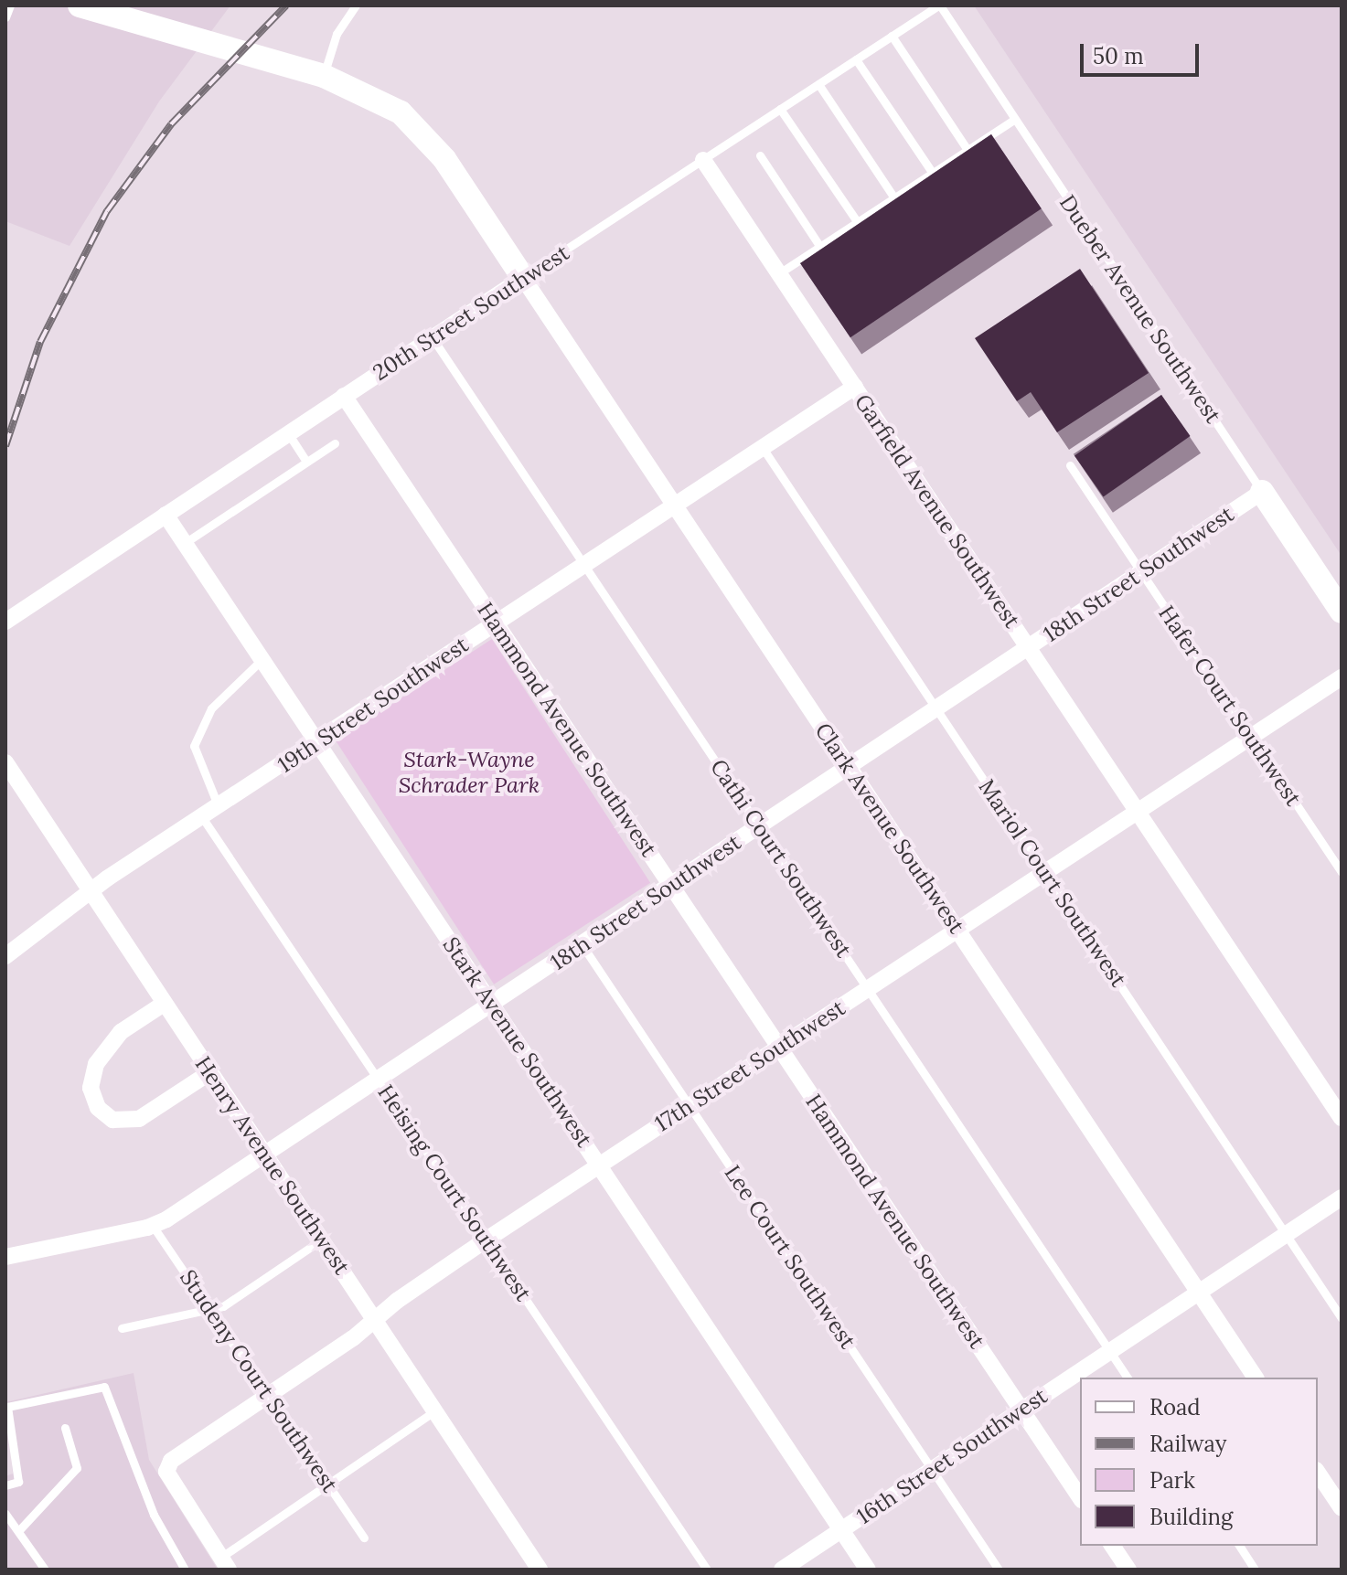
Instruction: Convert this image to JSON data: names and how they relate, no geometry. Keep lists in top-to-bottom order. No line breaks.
{"streets":{"street":["Dueber Avenue Southwest","20th Street Southwest","Garfield Avenue Southwest","18th Street Southwest","19th Street Southwest","Hammond Avenue Southwest","Clark Avenue Southwest","Stark Avenue Southwest","17th Street Southwest","Henry Avenue Southwest","16th Street Southwest"],"lane":["Hafer Court Southwest","Cathi Court Southwest","Mariol Court Southwest","Heising Court Southwest","Lee Court Southwest","Studeny Court Southwest"]},"crossings":[["Dueber Avenue Southwest","20th Street Southwest"],["Dueber Avenue Southwest","18th Street Southwest"],["20th Street Southwest","Garfield Avenue Southwest"],["20th Street Southwest","Hammond Avenue Southwest"],["20th Street Southwest","Clark Avenue Southwest"],["20th Street Southwest","Cathi Court Southwest"],["20th Street Southwest","Stark Avenue Southwest"],["Garfield Avenue Southwest","18th Street Southwest"],["Garfield Avenue Southwest","19th Street Southwest"],["Garfield Avenue Southwest","17th Street Southwest"],["18th Street Southwest","Hafer Court Southwest"],["18th Street Southwest","Hammond Avenue Southwest"],["18th Street Southwest","Clark Avenue Southwest"],["18th Street Southwest","Cathi Court Southwest"],["18th Street Southwest","Mariol Court Southwest"],["18th Street Southwest","Stark Avenue Southwest"],["18th Street Southwest","Henry Avenue Southwest"],["18th Street Southwest","Heising Court Southwest"],["18th Street Southwest","Lee Court Southwest"],["18th Street Southwest","Studeny Court Southwest"],["19th Street Southwest","Hammond Avenue Southwest"],["19th Street Southwest","Clark Avenue Southwest"],["19th Street Southwest","Cathi Court Southwest"],["19th Street Southwest","Mariol Court Southwest"],["19th Street Southwest","Stark Avenue Southwest"],["19th Street Southwest","Henry Avenue Southwest"],["19th Street Southwest","Heising Court Southwest"],["Hafer Court Southwest","17th Street Southwest"],["Hammond Avenue Southwest","17th Street Southwest"],["Hammond Avenue Southwest","16th Street Southwest"],["Clark Avenue Southwest","17th Street Southwest"],["Clark Avenue Southwest","16th Street Southwest"],["Cathi Court Southwest","17th Street Southwest"],["Cathi Court Southwest","16th Street Southwest"],["Mariol Court Southwest","17th Street Southwest"],["Mariol Court Southwest","16th Street Southwest"],["Stark Avenue Southwest","17th Street Southwest"],["Stark Avenue Southwest","16th Street Southwest"],["17th Street Southwest","Henry Avenue Southwest"],["17th Street Southwest","Heising Court Southwest"],["17th Street Southwest","Lee Court Southwest"],["17th Street Southwest","Studeny Court Southwest"],["Lee Court Southwest","16th Street Southwest"]],"parks":["Stark-Wayne Schrader Park"],"legend":["Road","Railway","Park","Building"],"scale_bar":"50 m"}
